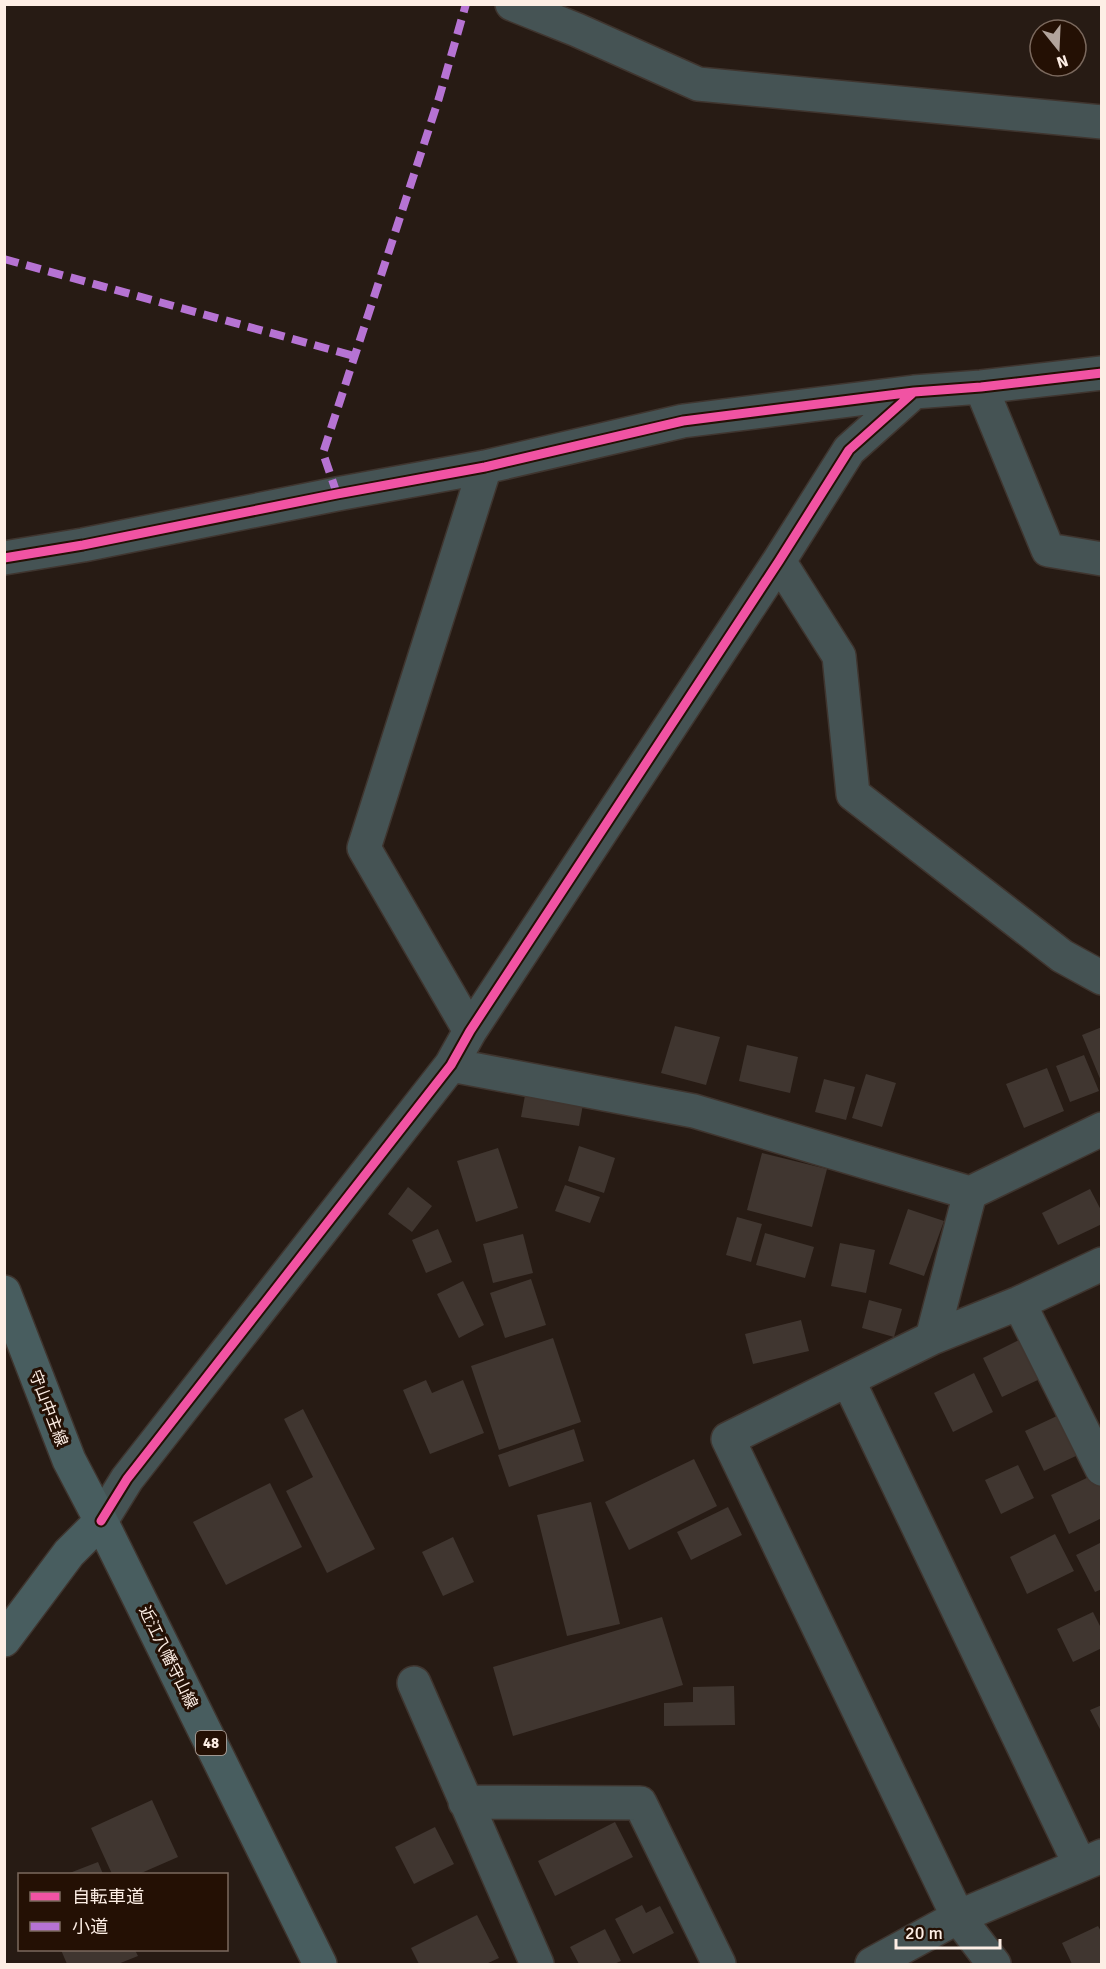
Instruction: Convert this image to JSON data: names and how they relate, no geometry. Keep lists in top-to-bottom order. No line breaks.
{"streets":{"main road":["守山中主線","近江八幡守山線","48"]},"crossings":[["守山中主線","近江八幡守山線"]],"legend":["自転車道","小道"],"scale_bar":"20 m","north":"bottom"}
